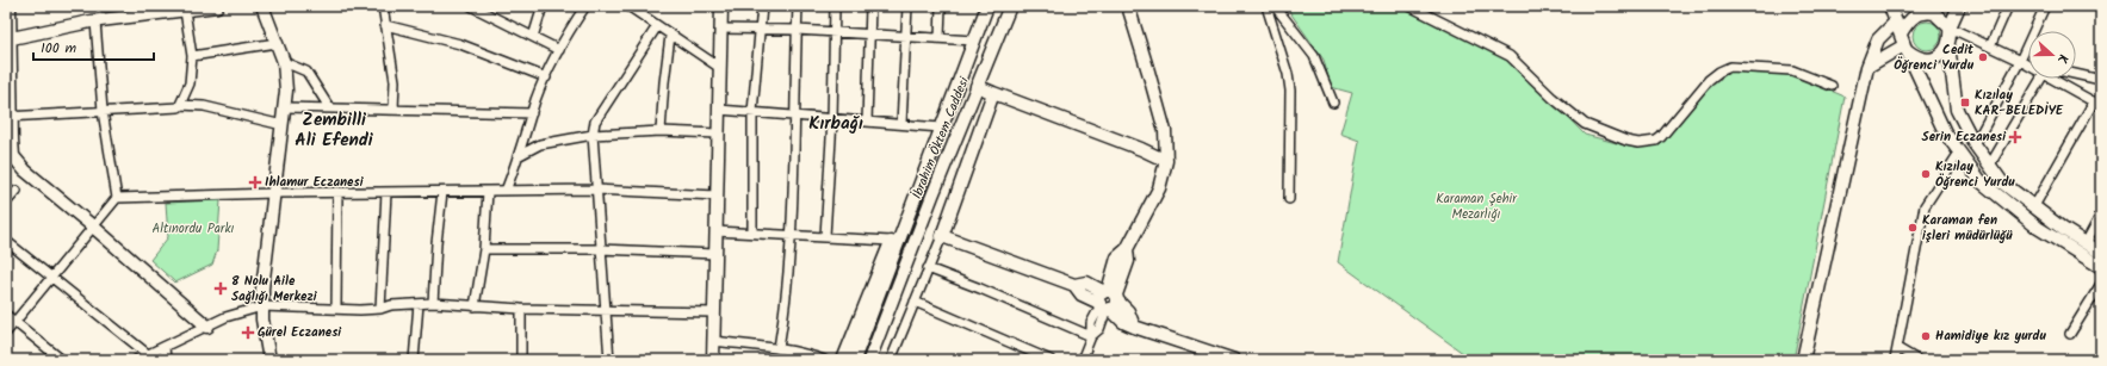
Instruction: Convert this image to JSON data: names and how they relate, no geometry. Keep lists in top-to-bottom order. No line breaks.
{"streets":{"street":["İbrahim Öktem Caddesi"]},"districts":["Zembilli Ali Efendi","Kırbağı"],"parks":["Karaman Şehir Mezarlığı","Altınordu Parkı"],"places":{"other":["Cedit Öğrenci Yurdu","Kızılay Öğrenci Yurdu","Karaman fen işleri müdürlüğü","Hamidiye kız yurdu"],"transit":["Kızılay KAR-BELEDİYE"],"health":["Serin Eczanesi","Ihlamur Eczanesi","8 Nolu Aile Sağlığı Merkezi","Gürel Eczanesi"]},"scale_bar":"100 m","north":"right"}
